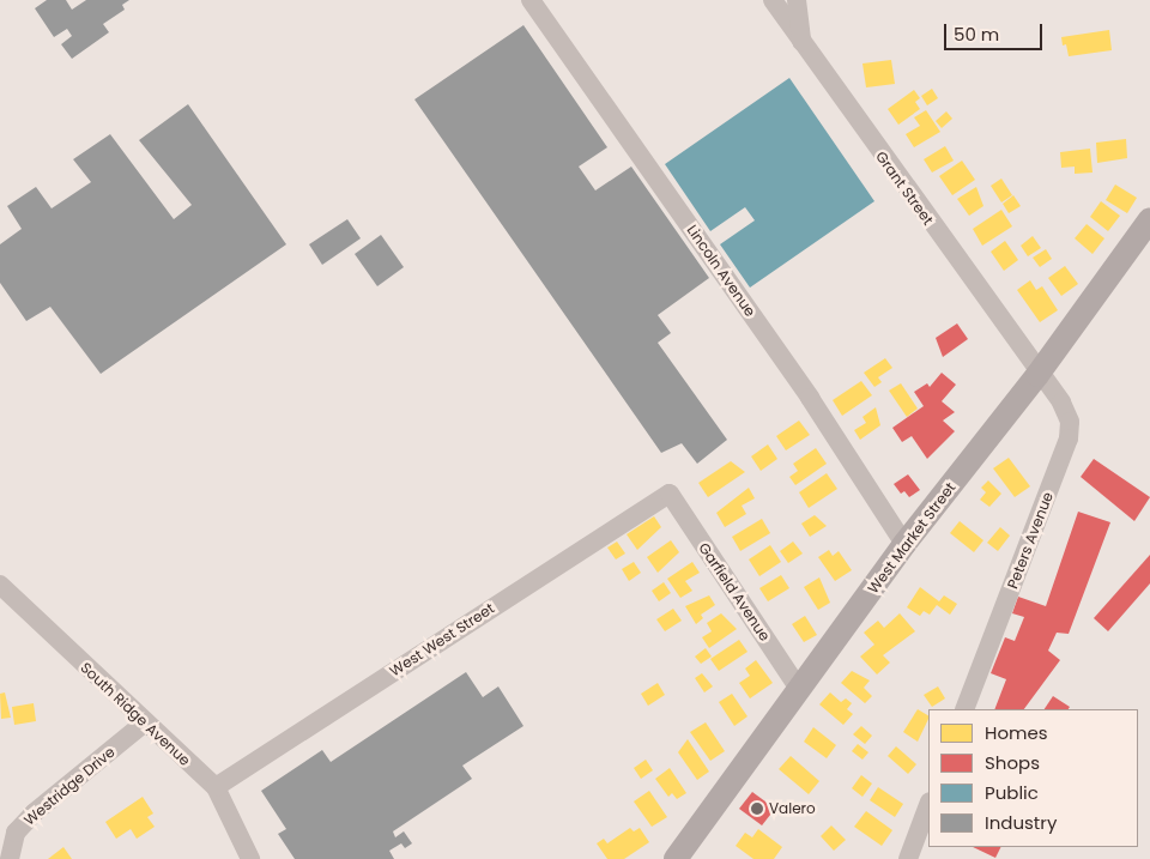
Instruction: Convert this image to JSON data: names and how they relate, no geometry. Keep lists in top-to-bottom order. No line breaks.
{"streets":{"main road":["West Market Street"],"street":["Grant Street","Lincoln Avenue","Peters Avenue","Garfield Avenue","West West Street","South Ridge Avenue","Westridge Drive"]},"crossings":[["Grant Street","West Market Street"],["Grant Street","Peters Avenue"],["Lincoln Avenue","West Market Street"],["West Market Street","Peters Avenue"],["West Market Street","Garfield Avenue"],["Garfield Avenue","West West Street"],["West West Street","South Ridge Avenue"],["South Ridge Avenue","Westridge Drive"]],"places":["Valero"],"legend":["Homes","Shops","Public","Industry"],"scale_bar":"50 m"}
